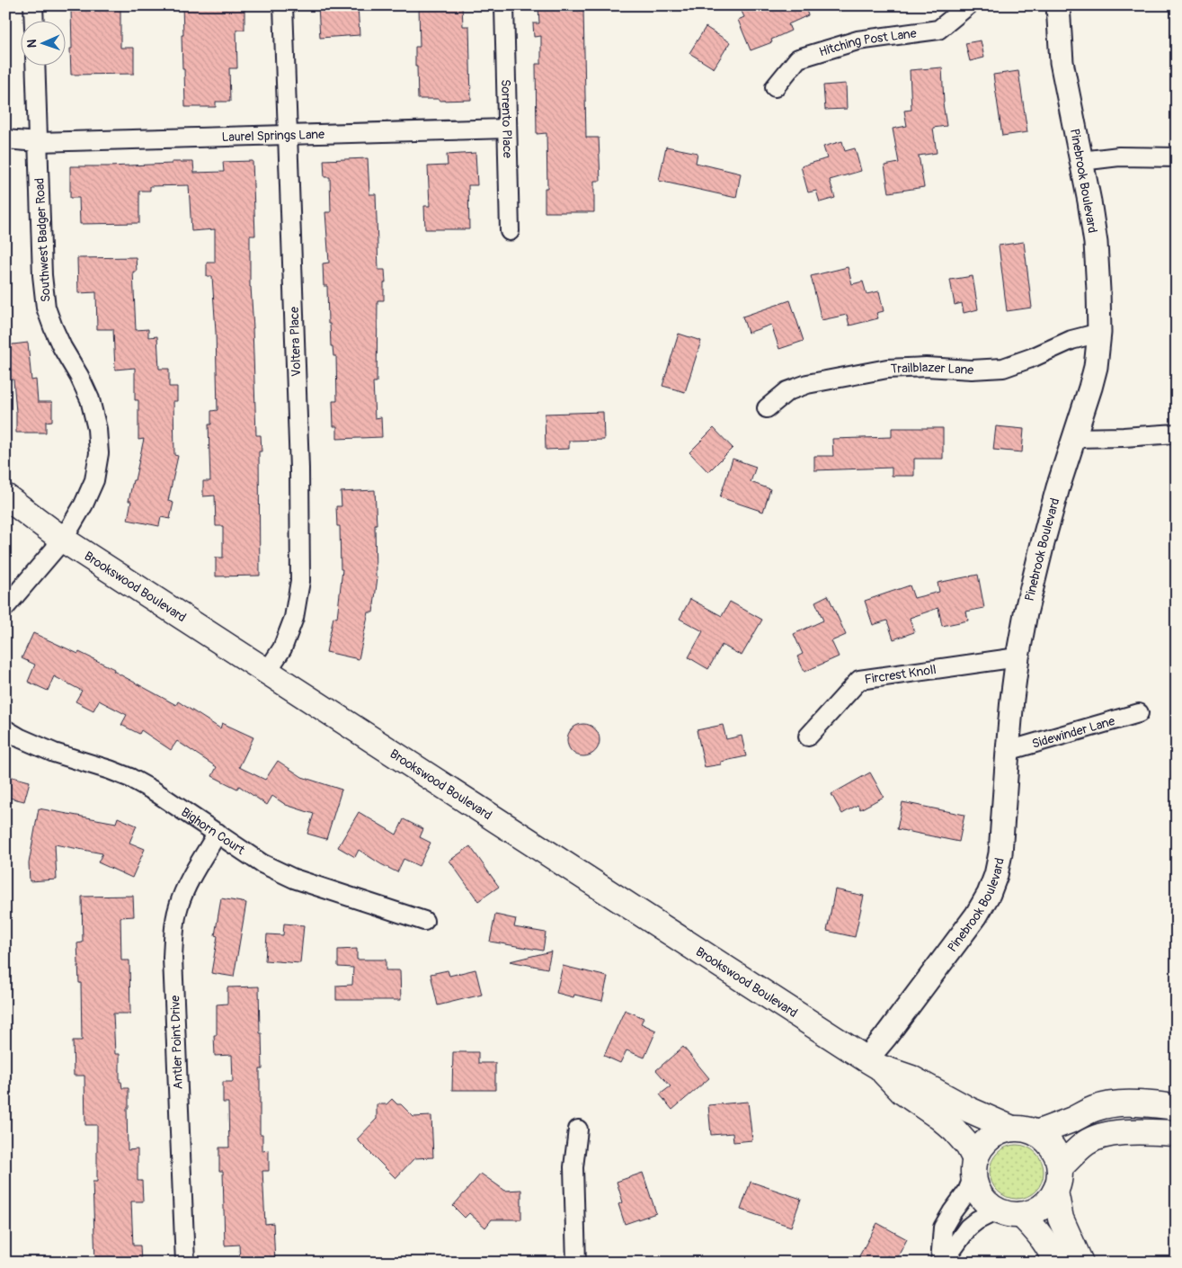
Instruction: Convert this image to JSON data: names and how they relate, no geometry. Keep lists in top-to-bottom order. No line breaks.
{"streets":{"main road":["Brookswood Boulevard"],"street":["Hitching Post Lane","Sorrento Place","Laurel Springs Lane","Pinebrook Boulevard","Southwest Badger Road","Voltera Place","Trailblazer Lane","Fircrest Knoll","Sidewinder Lane","Bighorn Court","Antler Point Drive"]},"crossings":[["Sorrento Place","Laurel Springs Lane"],["Laurel Springs Lane","Southwest Badger Road"],["Laurel Springs Lane","Voltera Place"],["Pinebrook Boulevard","Trailblazer Lane"],["Pinebrook Boulevard","Brookswood Boulevard"],["Pinebrook Boulevard","Fircrest Knoll"],["Pinebrook Boulevard","Sidewinder Lane"],["Southwest Badger Road","Brookswood Boulevard"],["Voltera Place","Brookswood Boulevard"],["Bighorn Court","Antler Point Drive"]],"north":"left"}
